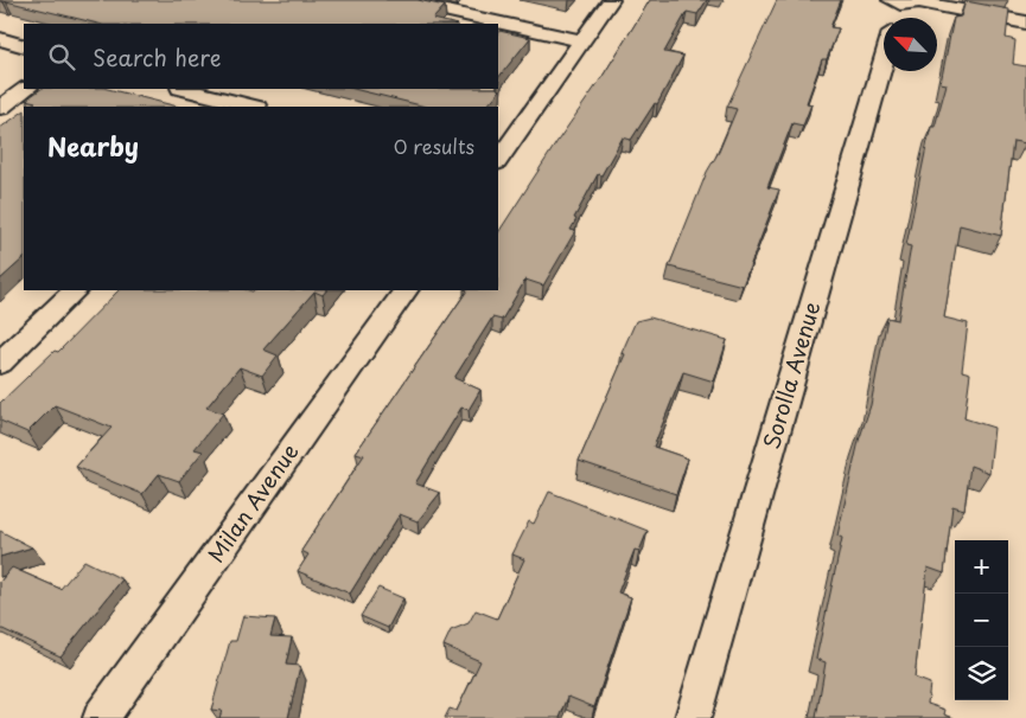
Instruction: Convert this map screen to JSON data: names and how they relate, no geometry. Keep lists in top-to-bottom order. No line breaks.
{"streets":{"street":["Sorolla Avenue","Milan Avenue"]},"north":"top left","page":{"search":"Search here","heading":["Nearby","0 results"],"map_buttons":["+","−"]}}
